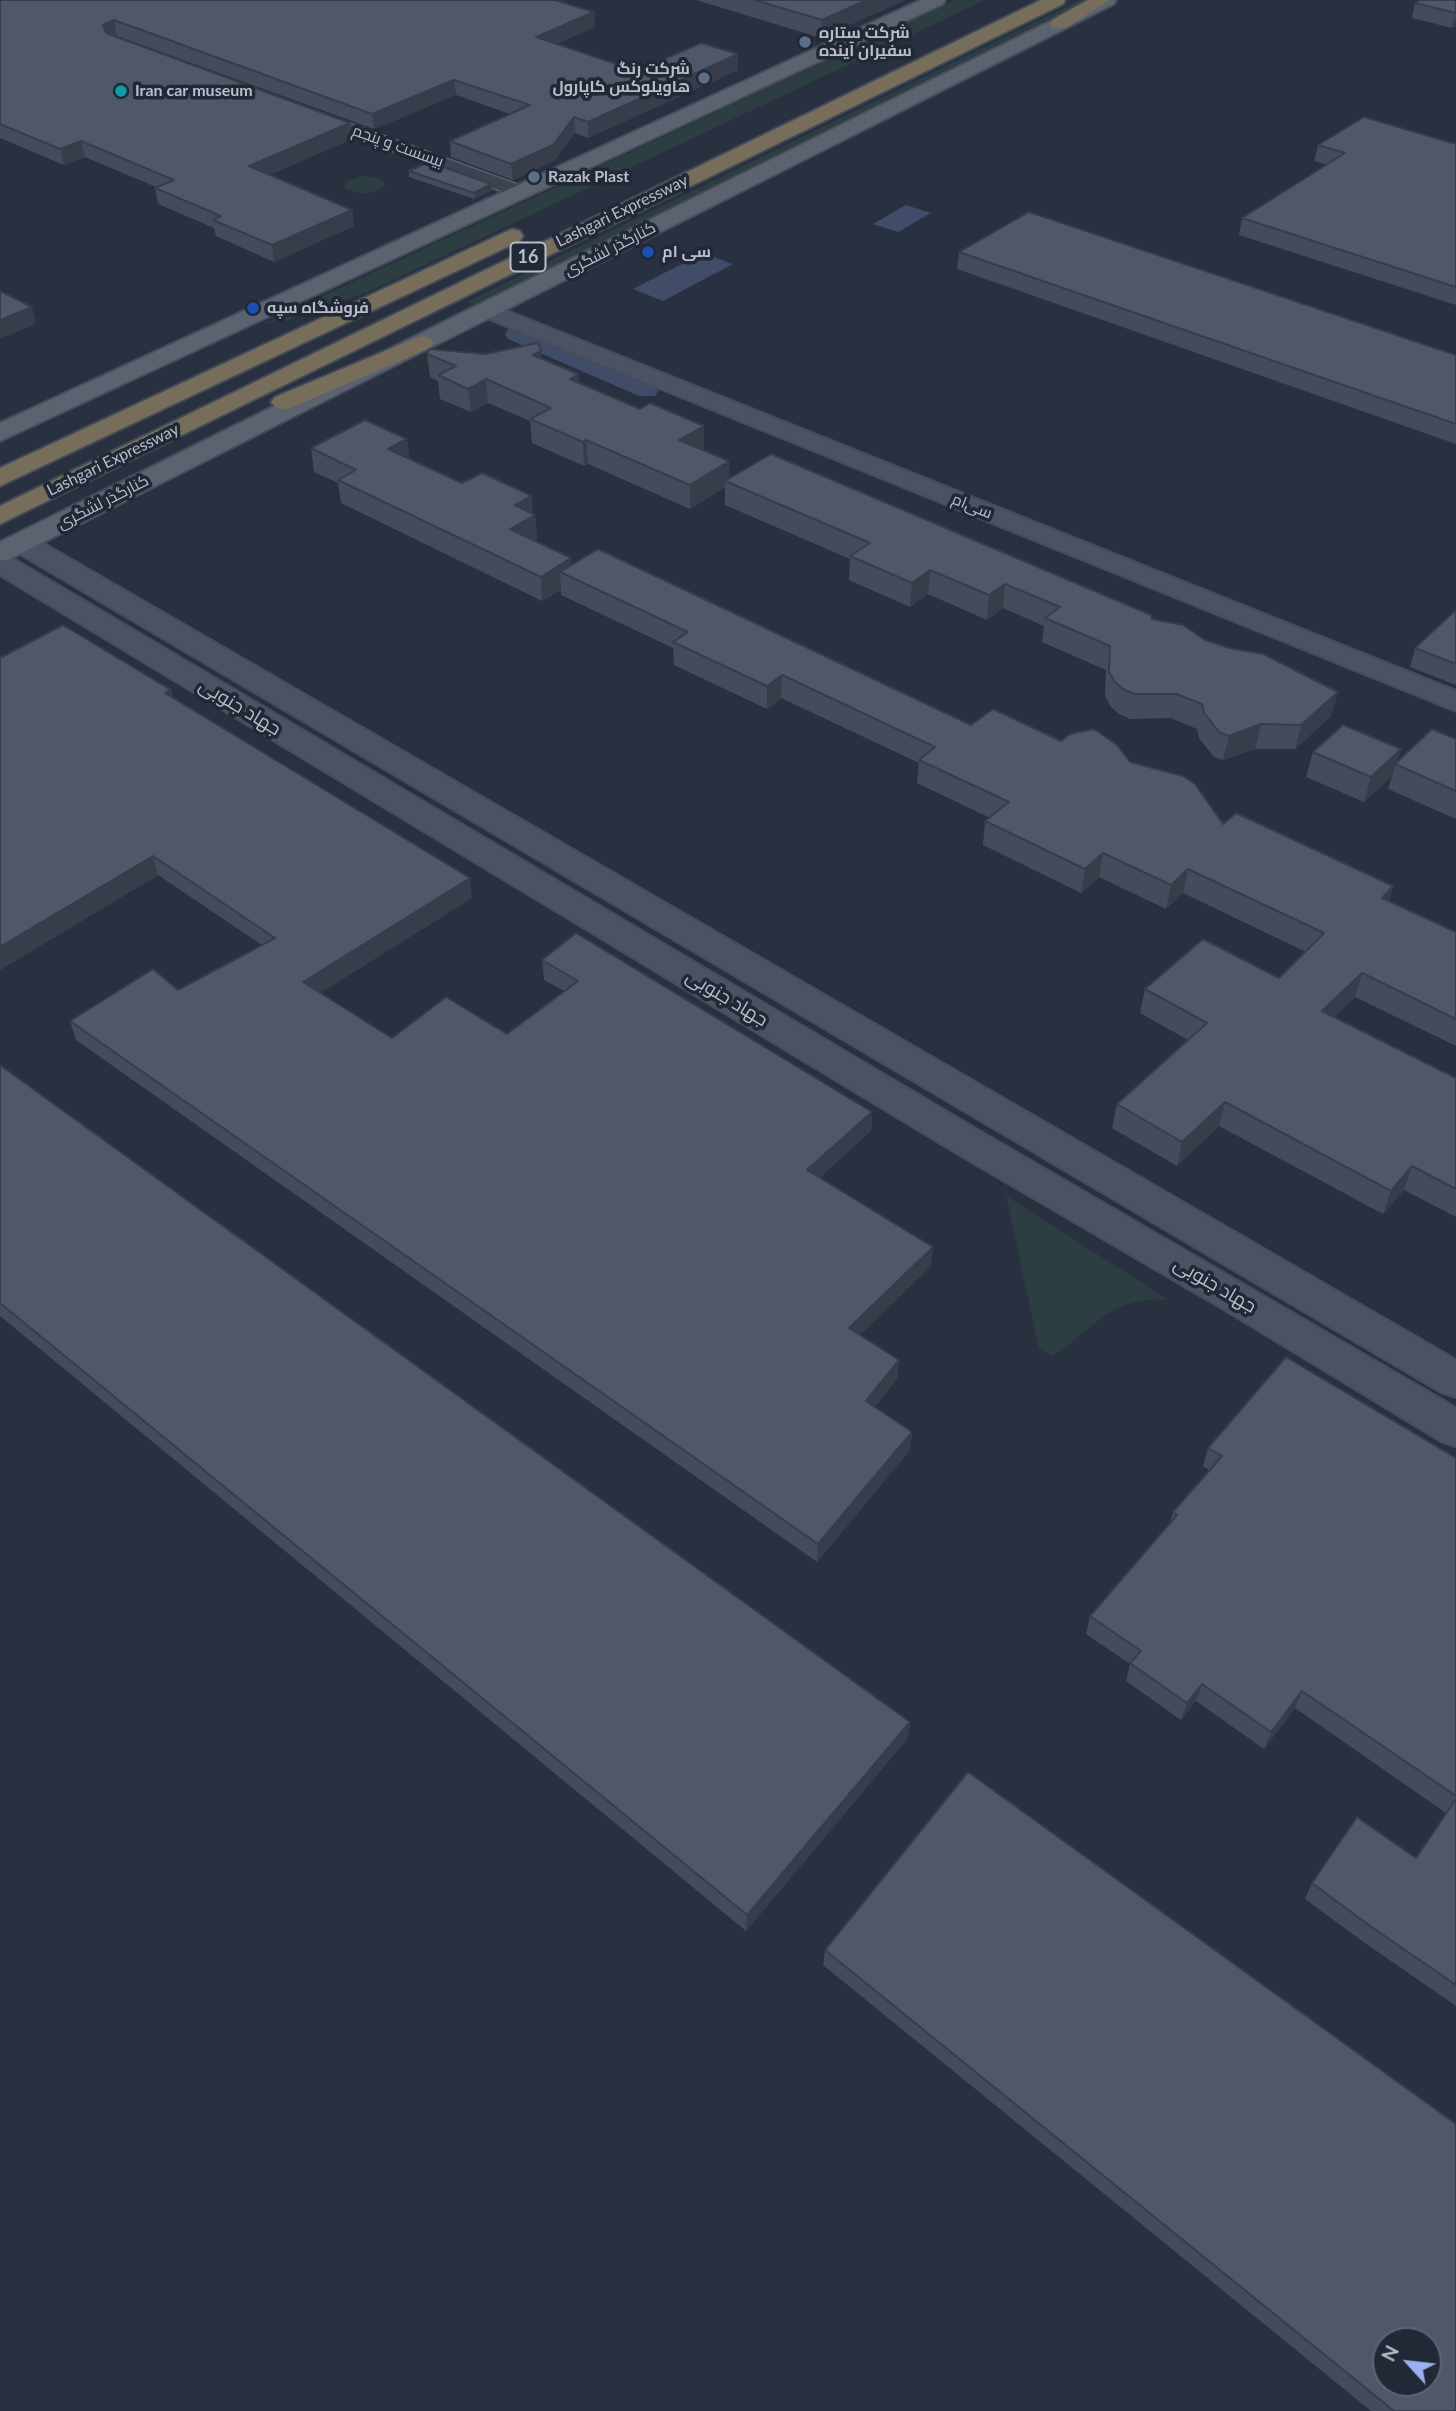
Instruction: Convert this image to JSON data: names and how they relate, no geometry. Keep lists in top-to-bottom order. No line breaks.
{"streets":{"highway":["Lashgari Expressway","16"],"main road":["کنارگذر لشگری"],"street":["بیسست و پنجم","سی‌ام","جهاد جنوبی"]},"crossings":[["Lashgari Expressway","جهاد جنوبی"],["کنارگذر لشگری","سی‌ام"]],"places":["شرکت ستاره سفیران آینده","شرکت رنگ هاویلوکس کاپارول","Iran car museum","Razak Plast","سی ام","فروشگاه سپه"],"north":"top left"}
